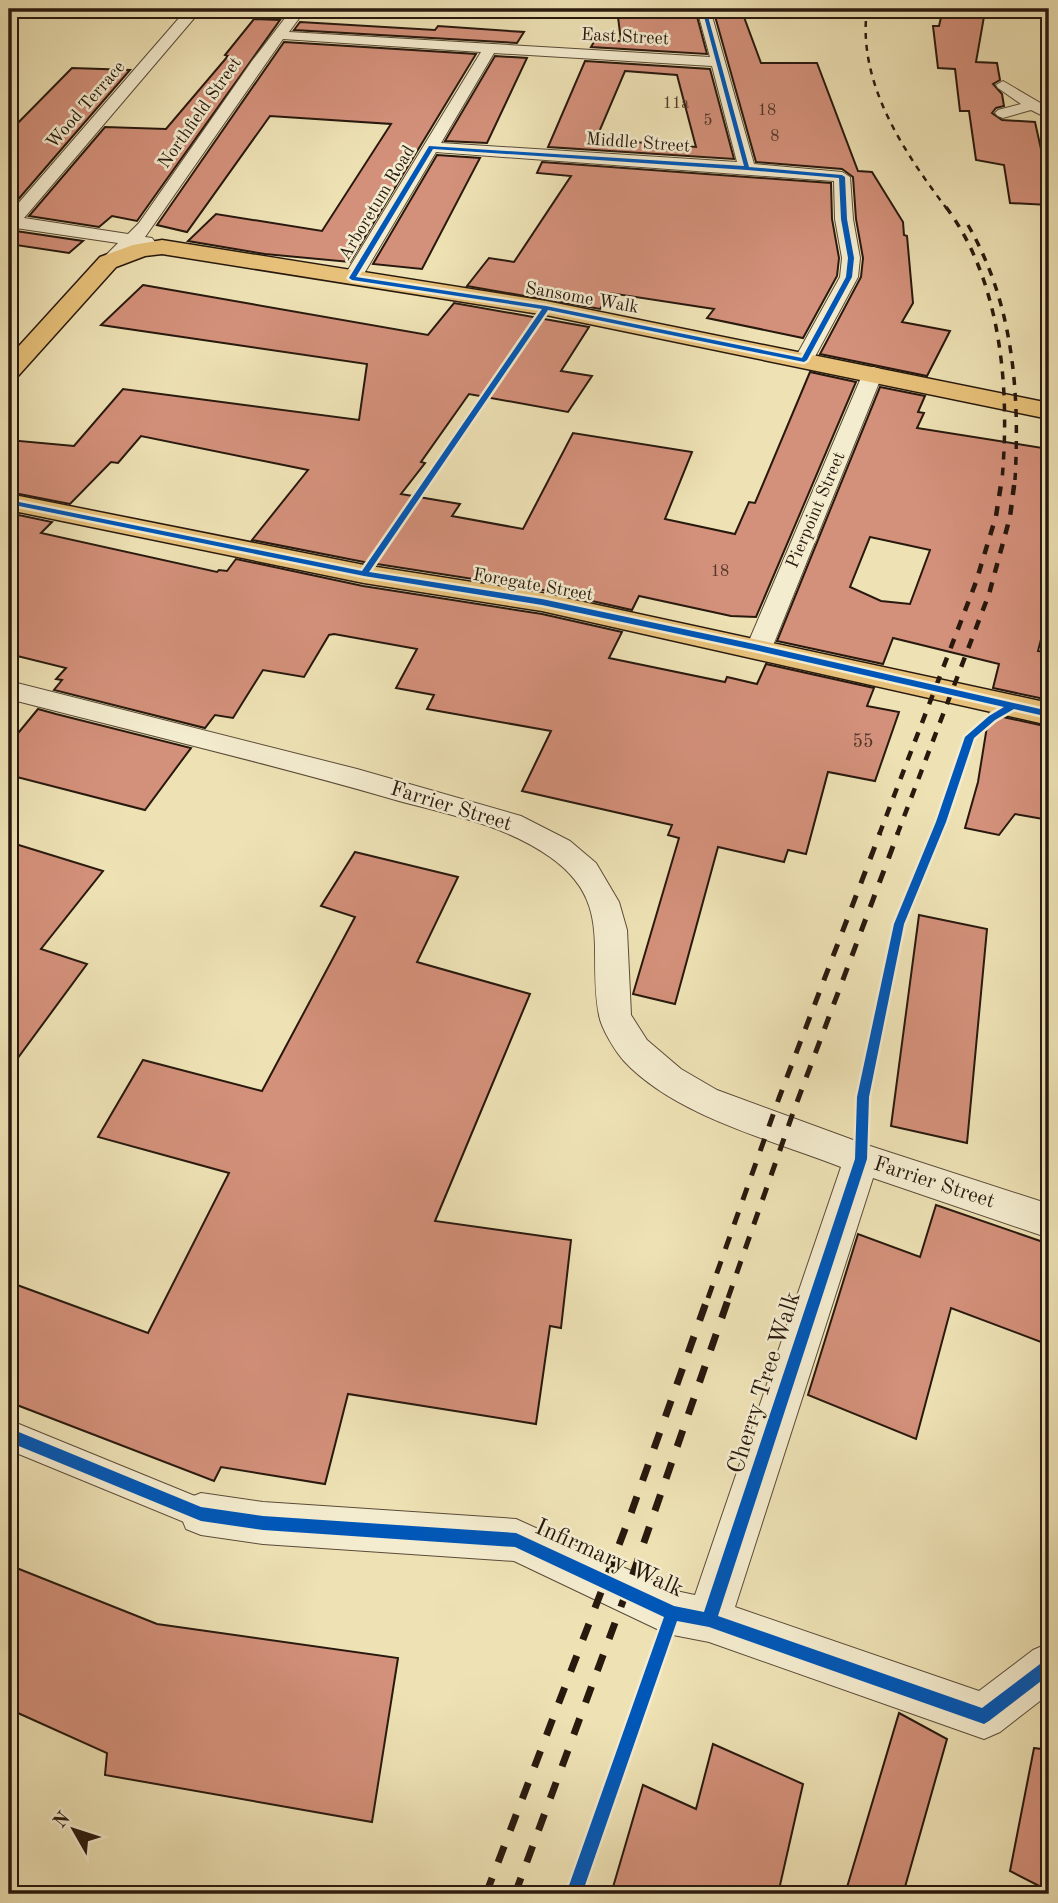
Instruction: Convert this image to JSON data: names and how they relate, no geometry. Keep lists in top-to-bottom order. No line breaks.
{"streets":{"main road":["Sansome Walk","Foregate Street"],"street":["East Street","Wood Terrace","Northfield Street","Middle Street","Arboretum Road","Pierpoint Street","Farrier Street","Cherry Tree Walk","Infirmary Walk"]},"crossings":[["East Street","Northfield Street"],["East Street","Arboretum Road"],["Wood Terrace","Sansome Walk"],["Northfield Street","Sansome Walk"],["Middle Street","Arboretum Road"],["Middle Street","Sansome Walk"],["Arboretum Road","Sansome Walk"],["Sansome Walk","Pierpoint Street"],["Pierpoint Street","Foregate Street"],["Farrier Street","Cherry Tree Walk"],["Cherry Tree Walk","Infirmary Walk"]],"house_numbers":["11a","18","5","8","18","55"],"north":"top left"}
